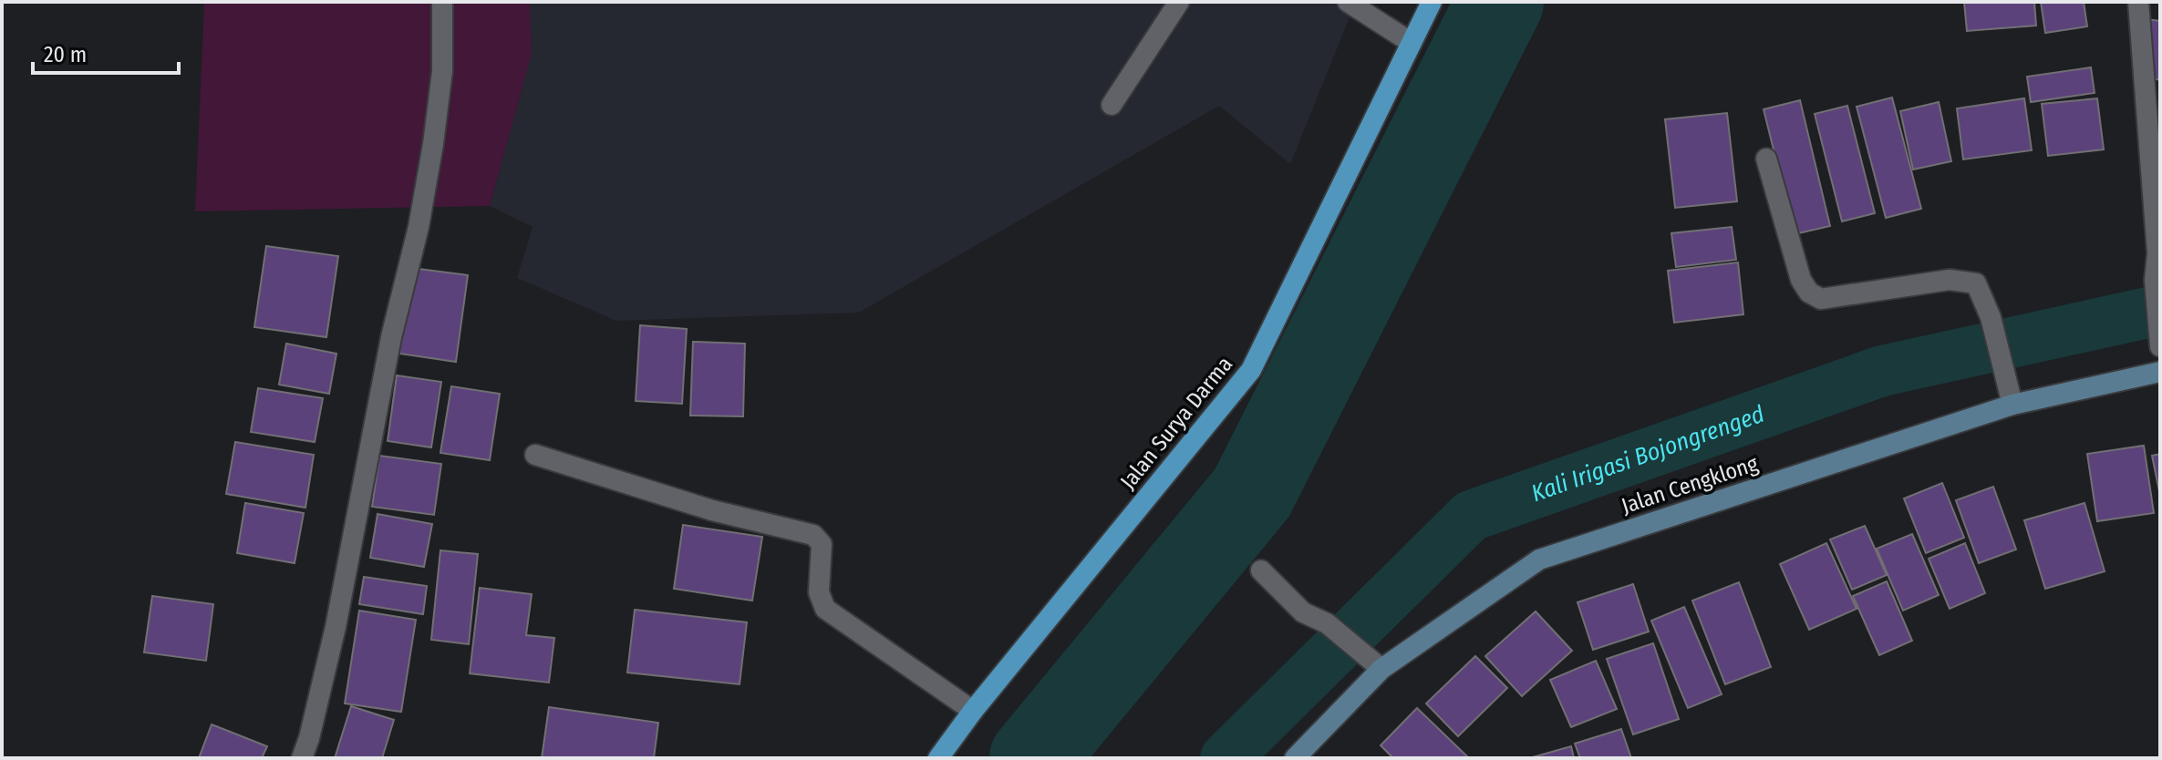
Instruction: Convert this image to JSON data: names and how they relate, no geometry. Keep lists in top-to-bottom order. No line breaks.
{"streets":{"main road":["Jalan Surya Darma","Jalan Cengklong"]},"water":["Kali Irigasi Bojongrenged"],"scale_bar":"20 m"}
